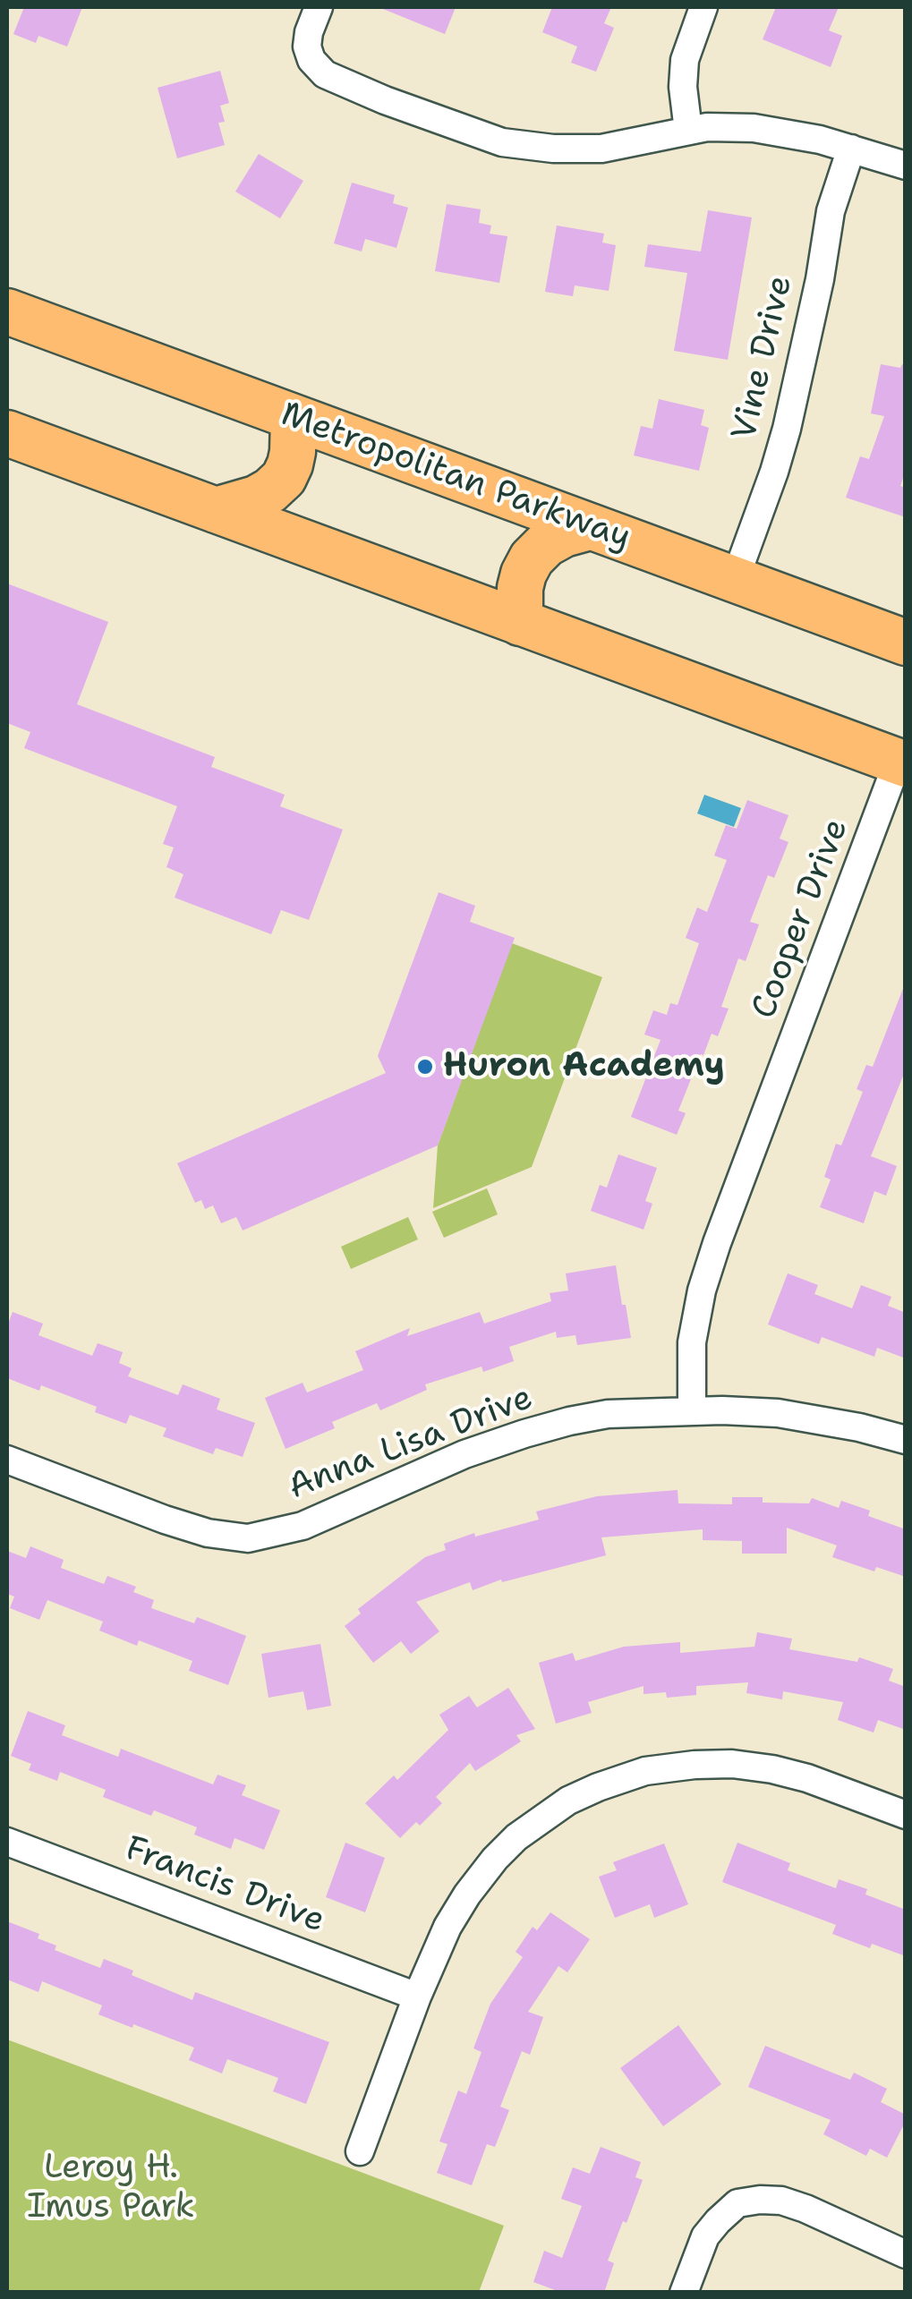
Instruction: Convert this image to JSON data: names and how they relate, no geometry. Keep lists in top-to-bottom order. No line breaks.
{"streets":{"main road":["Metropolitan Parkway"],"street":["Vine Drive","Cooper Drive","Anna Lisa Drive","Francis Drive"]},"crossings":[["Vine Drive","Metropolitan Parkway"],["Cooper Drive","Anna Lisa Drive"]],"parks":["Leroy H. Imus Park"],"places":["Huron Academy"]}
